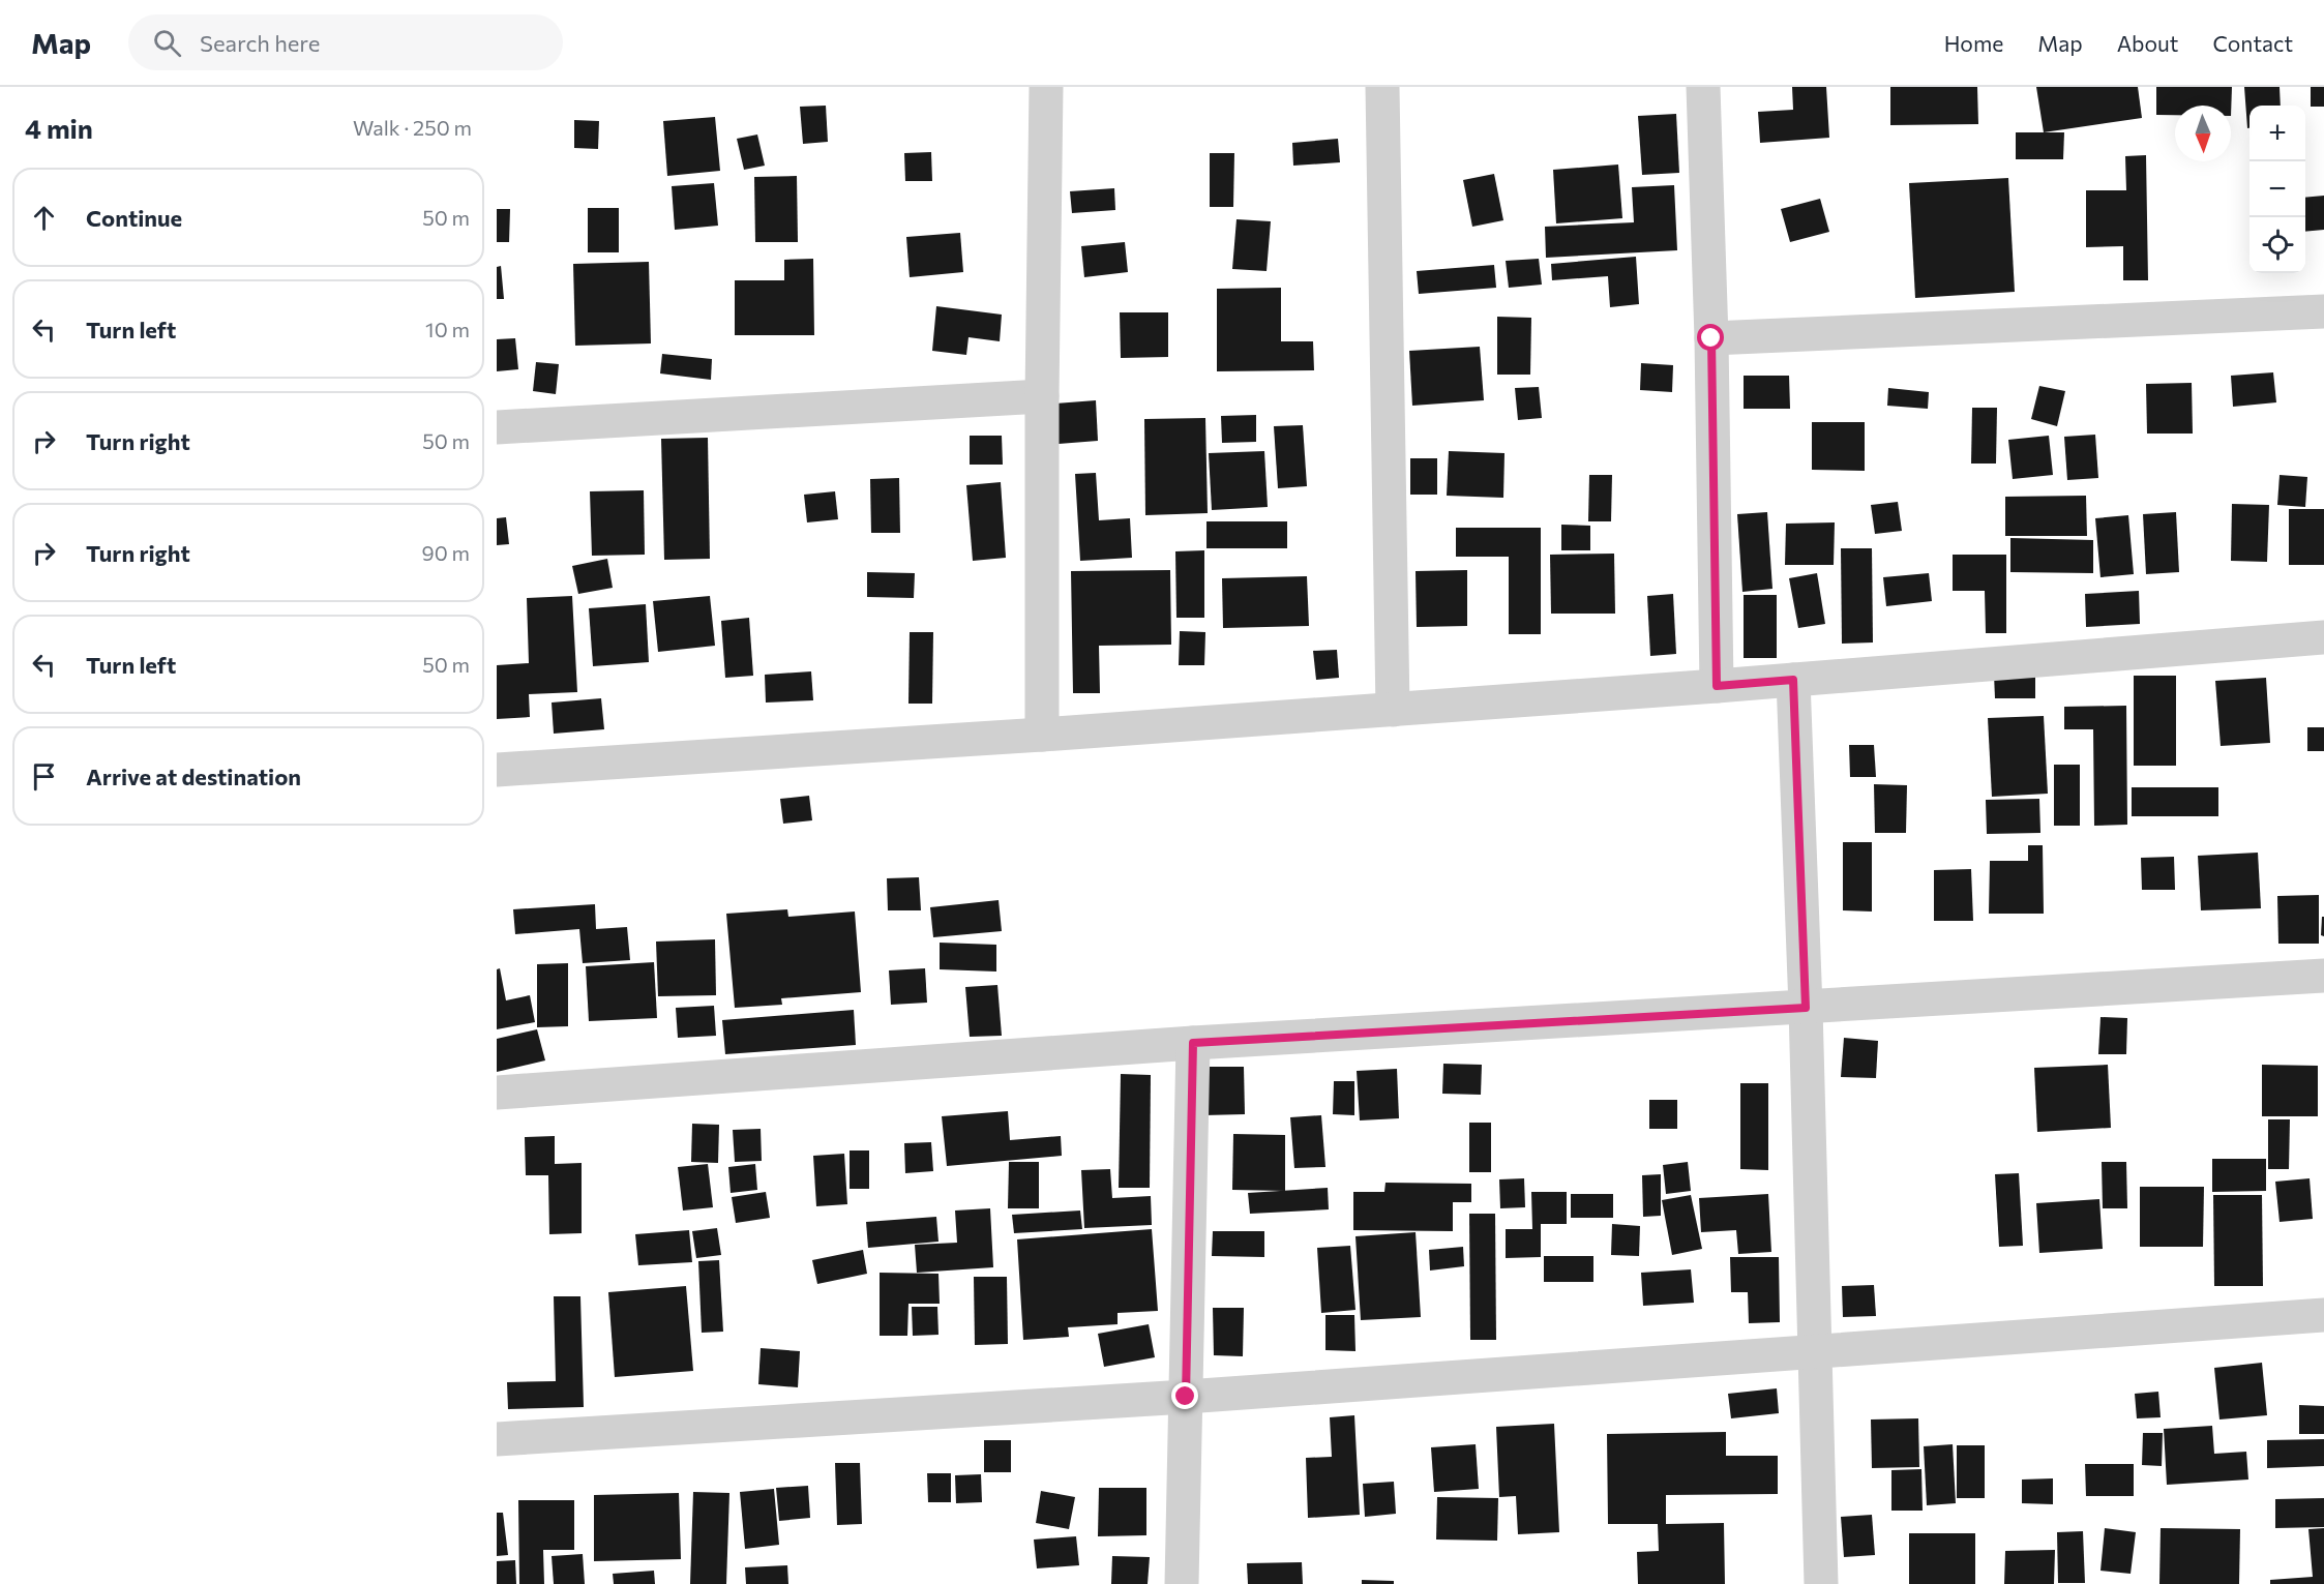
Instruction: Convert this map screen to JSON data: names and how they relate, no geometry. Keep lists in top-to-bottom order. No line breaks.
{"north":"bottom","page":{"header":"Map","search":"Search here","nav":["Home","Map","About","Contact"],"heading":["4 min","Walk · 250 m"],"map_buttons":["+","−"],"list":[["Continue","50 m"],["Turn left","10 m"],["Turn right","50 m"],["Turn right","90 m"],["Turn left","50 m"],"Arrive at destination"]}}
